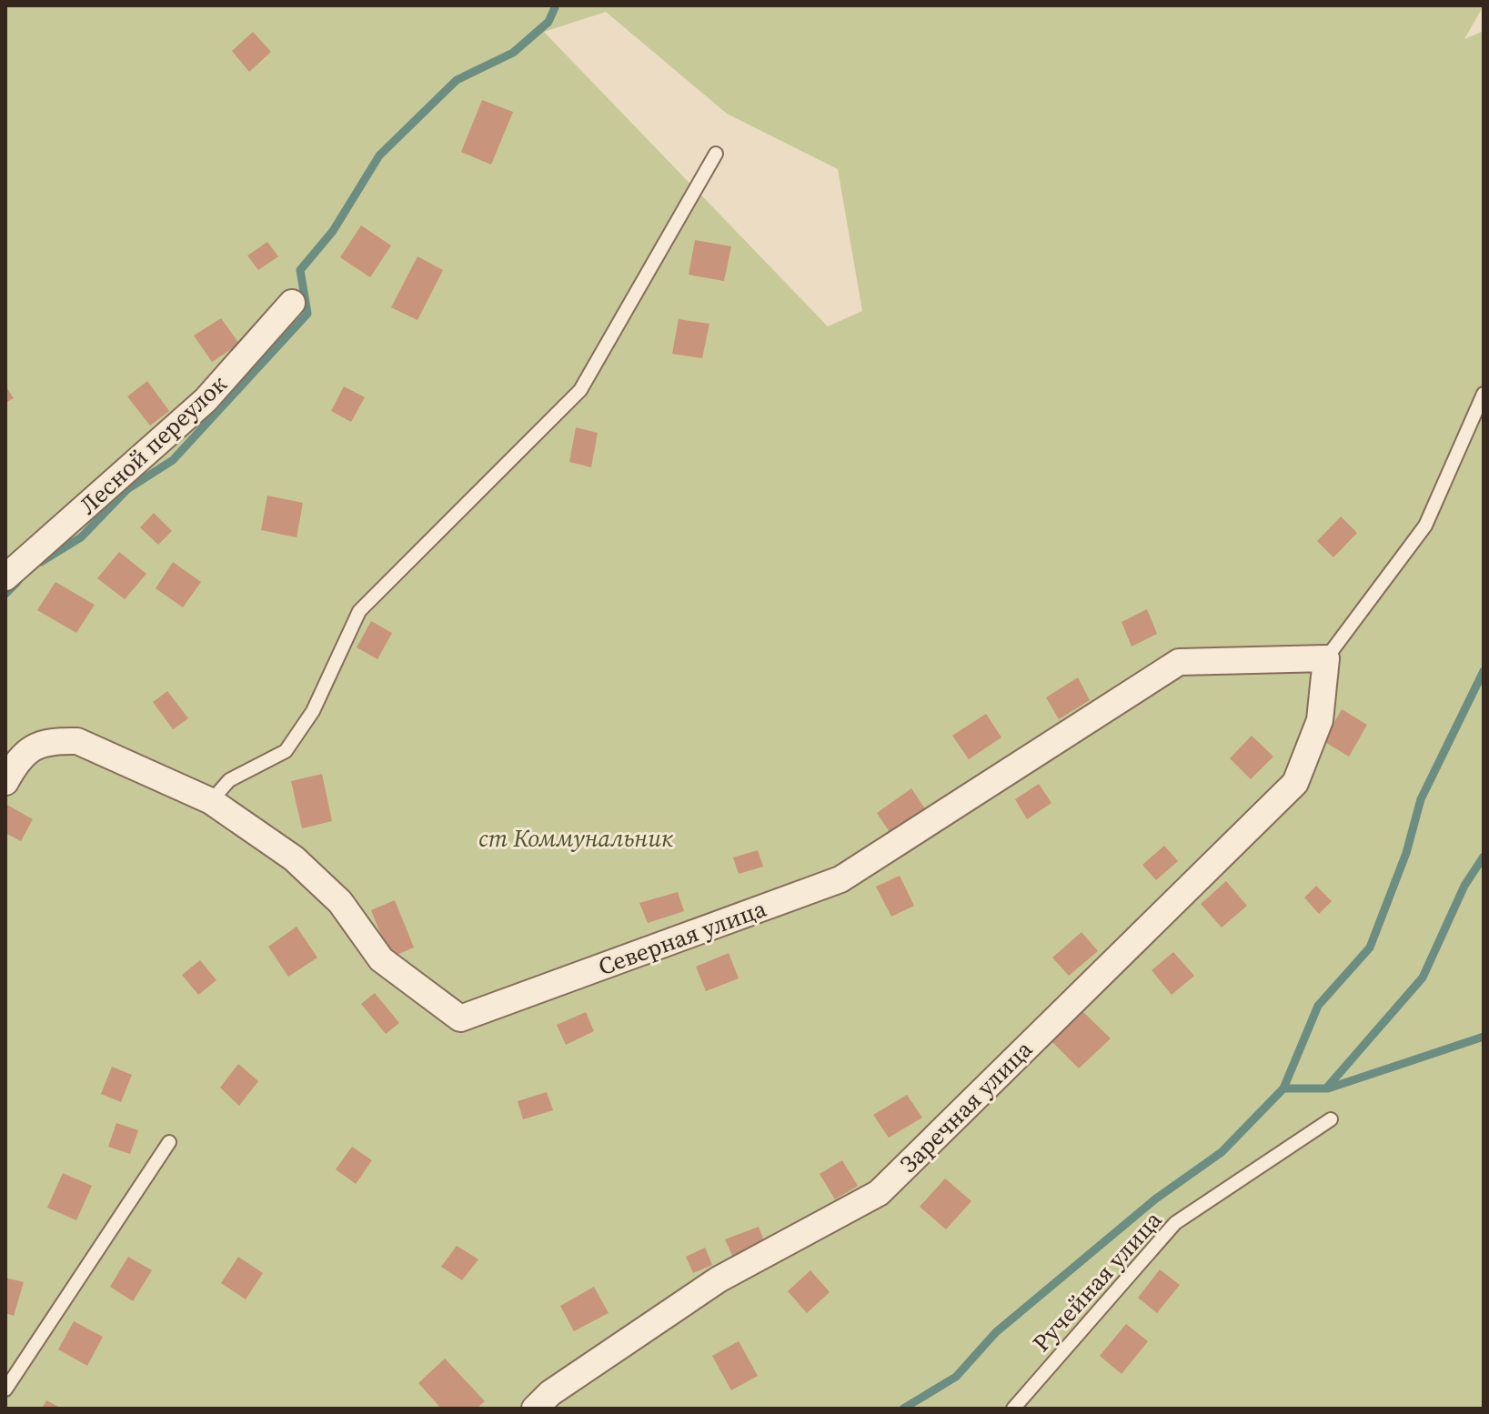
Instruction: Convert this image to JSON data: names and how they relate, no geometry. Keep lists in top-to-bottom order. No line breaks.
{"streets":{"street":["Лесной переулок","Северная улица","Заречная улица"],"lane":["Ручейная улица"]},"crossings":[["Северная улица","Заречная улица"]],"parks":["ст Коммунальник"]}
